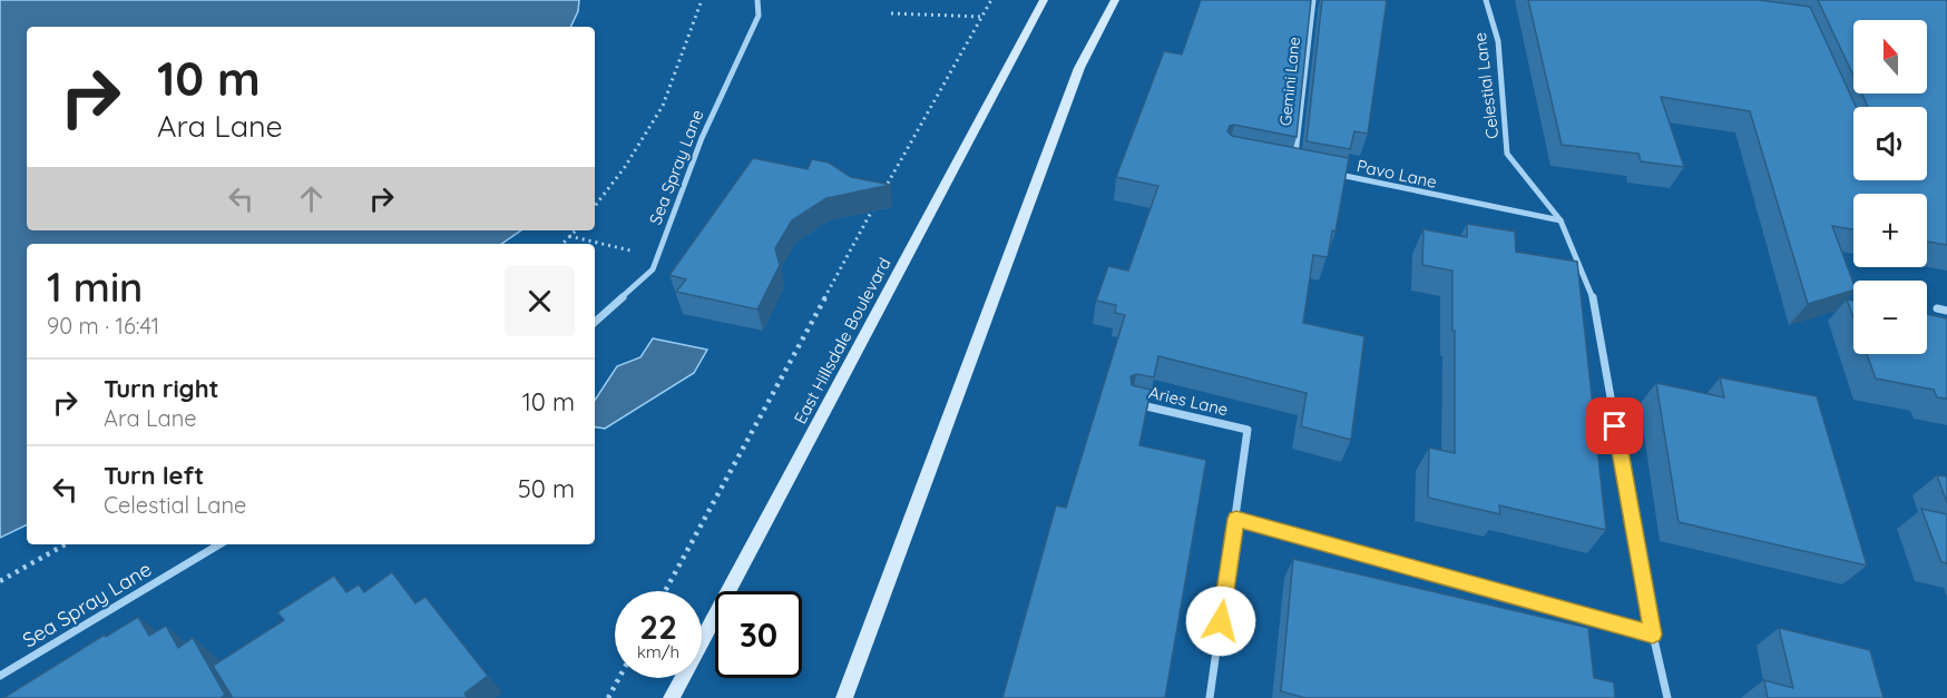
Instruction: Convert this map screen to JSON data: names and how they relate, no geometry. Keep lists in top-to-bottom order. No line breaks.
{"streets":{"main road":["East Hillsdale Boulevard"],"street":["Gemini Lane","Celestial Lane","Sea Spray Lane","Pavo Lane","Aries Lane"]},"crossings":[["Celestial Lane","Pavo Lane"]],"north":"top","page":{"map_buttons":["+","−"],"turn":["10 m","Ara Lane"],"heading":["1 min","90 m · 16:41"],"list":[{"name":"Turn right","note":"Ara Lane","value":"10 m"},{"name":"Turn left","note":"Celestial Lane","value":"50 m"}],"speed":"22 km/h","limit":"30"}}
